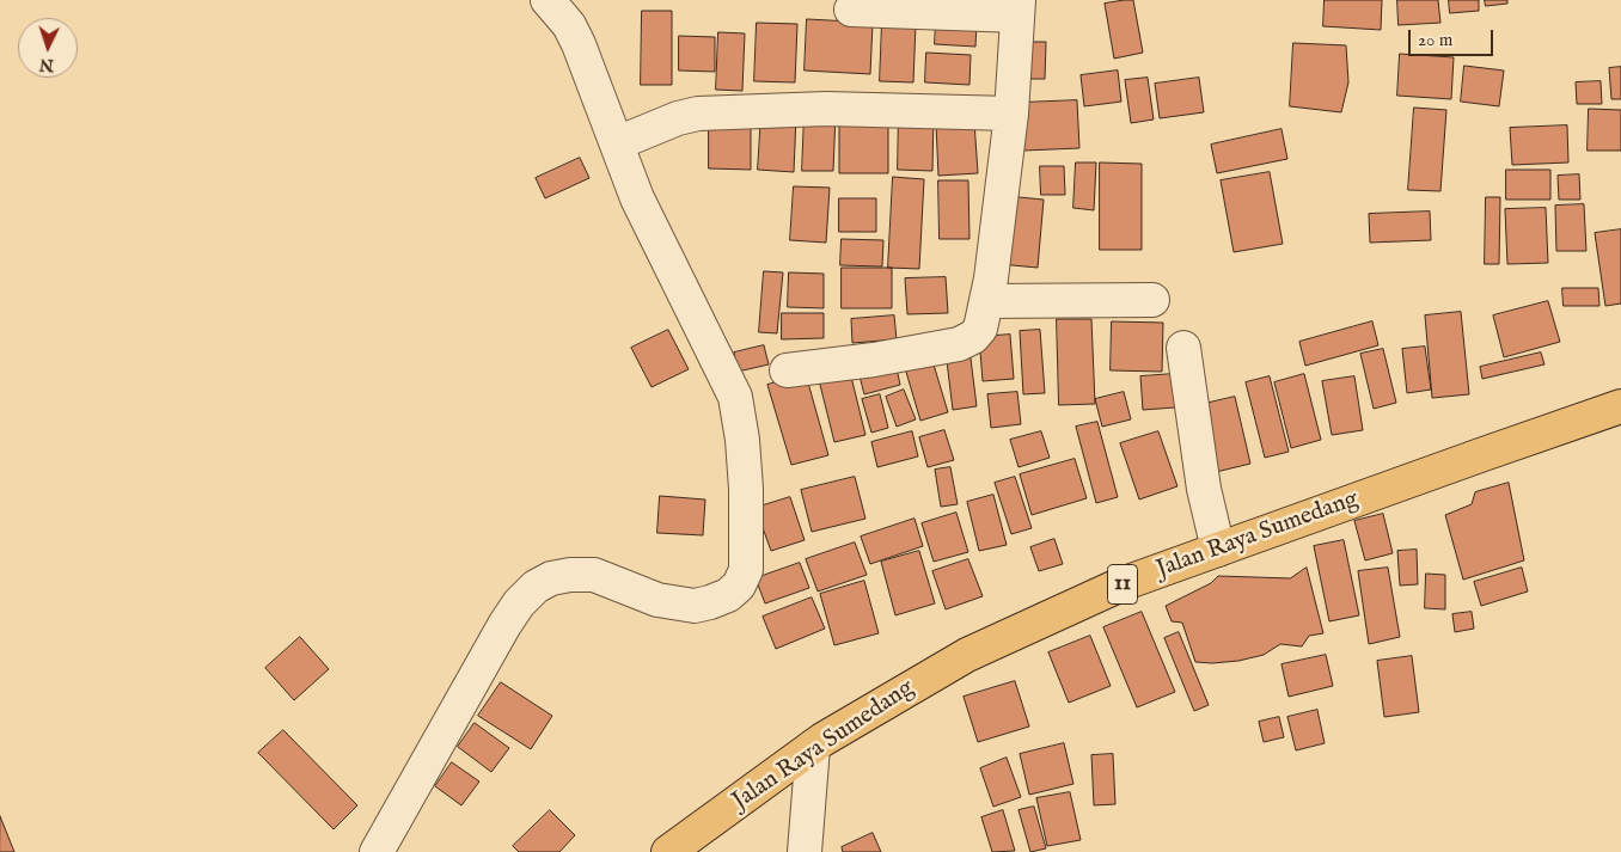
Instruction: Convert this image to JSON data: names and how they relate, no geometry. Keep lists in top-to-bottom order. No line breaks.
{"streets":{"highway":["Jalan Raya Sumedang","11"]},"scale_bar":"20 m","north":"bottom"}
